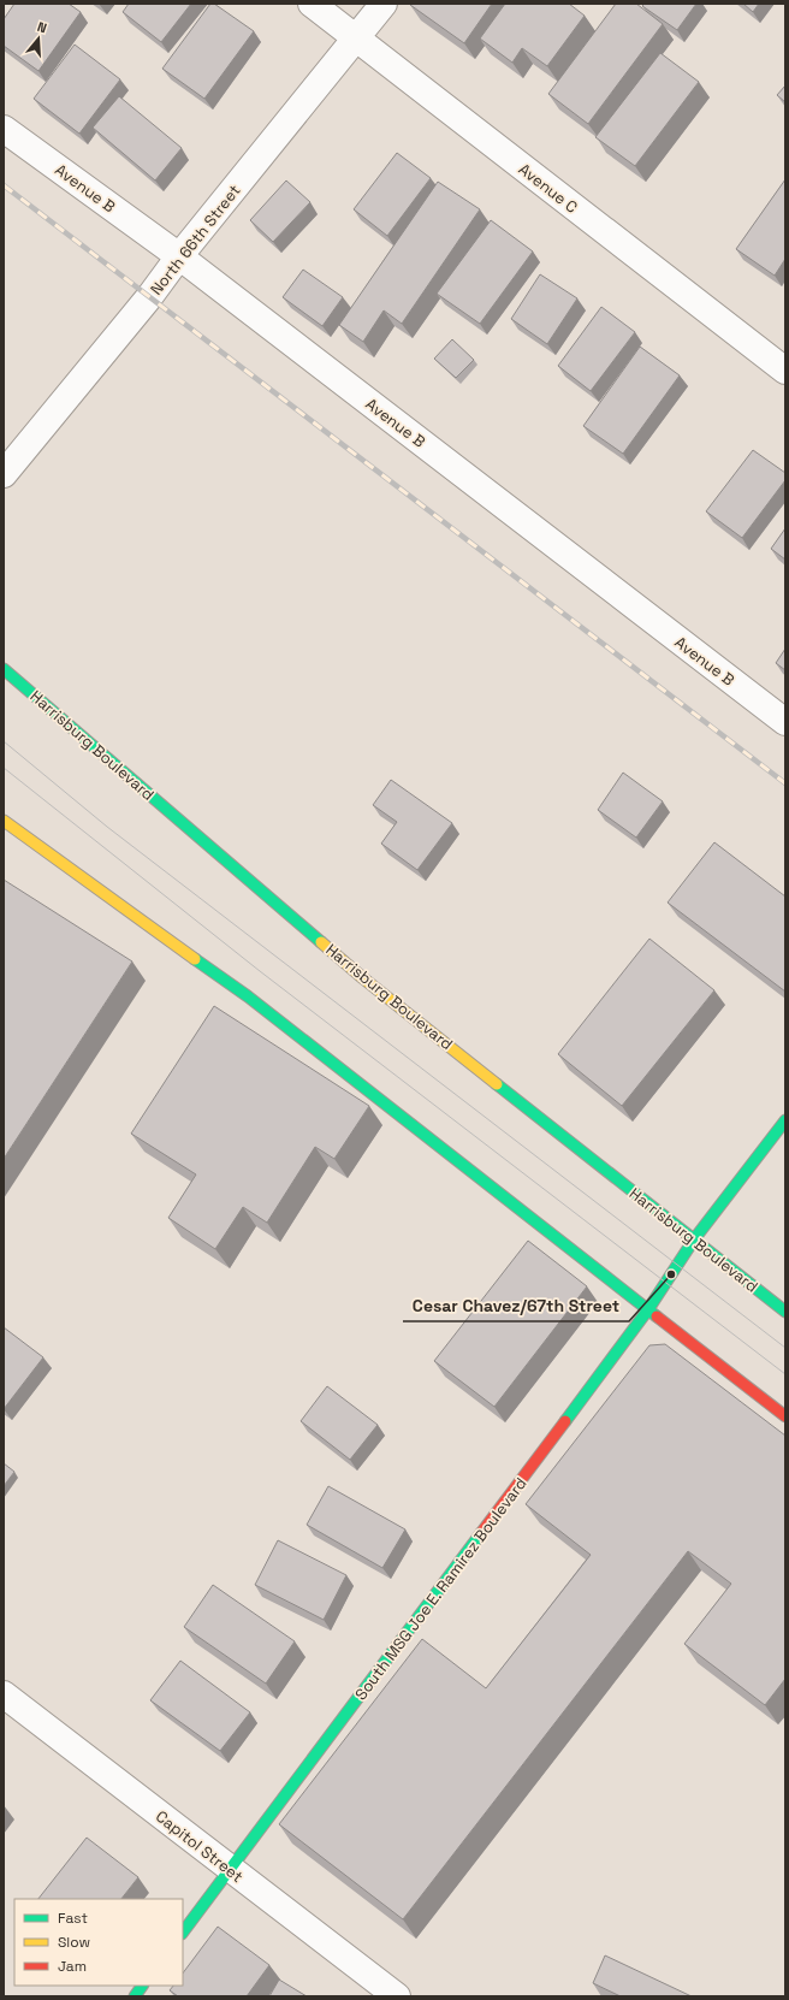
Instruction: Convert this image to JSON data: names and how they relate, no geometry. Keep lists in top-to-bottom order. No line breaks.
{"streets":{"main road":["Harrisburg Boulevard","South MSG Joe E. Ramirez Boulevard"],"street":["Avenue B","Avenue C","North 66th Street","Capitol Street"]},"crossings":[["Avenue B","North 66th Street"],["Avenue C","North 66th Street"],["Harrisburg Boulevard","South MSG Joe E. Ramirez Boulevard"],["South MSG Joe E. Ramirez Boulevard","Capitol Street"]],"places":["Cesar Chavez/67th Street"],"legend":["Fast","Slow","Jam"],"north":"top"}
